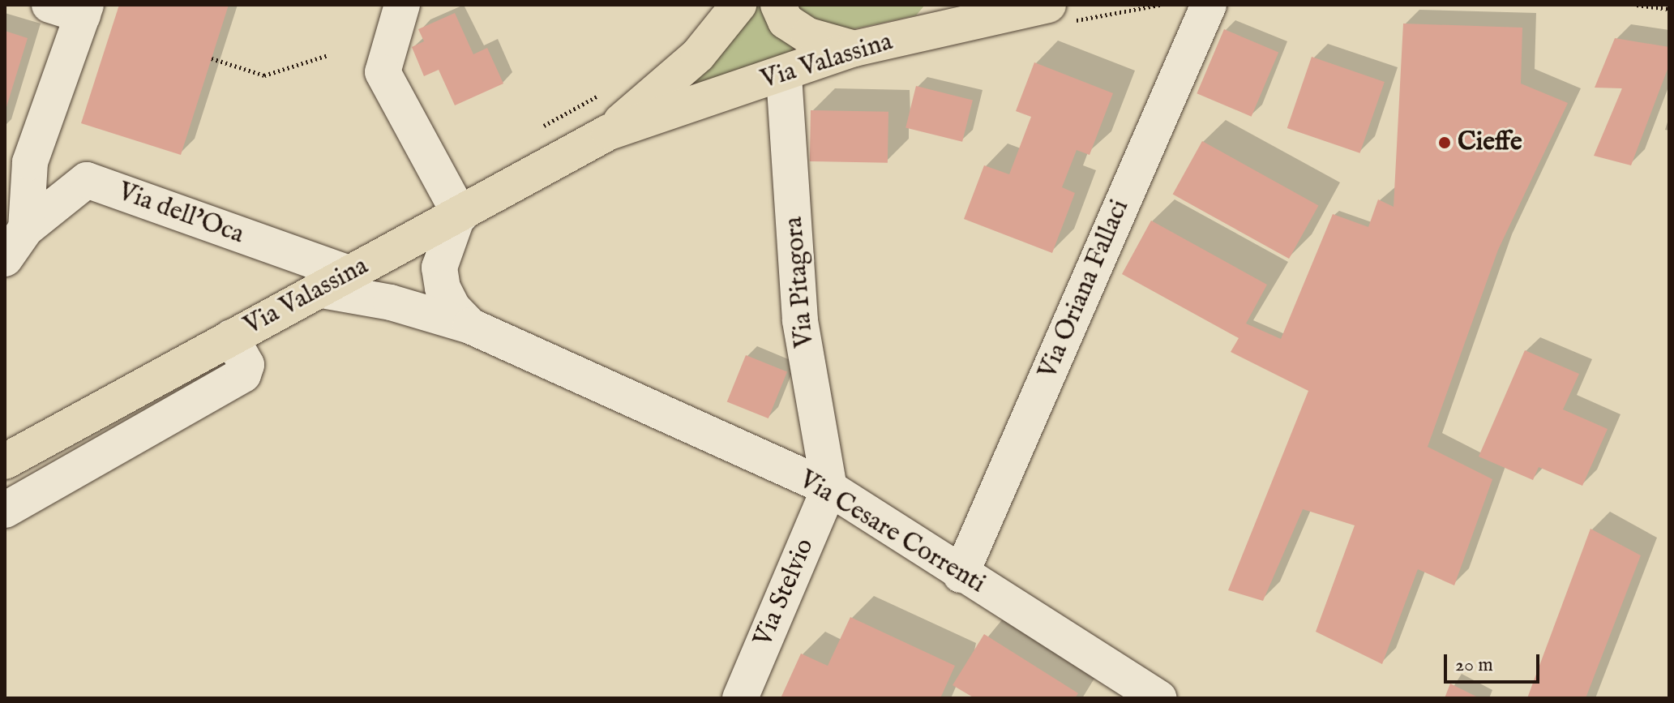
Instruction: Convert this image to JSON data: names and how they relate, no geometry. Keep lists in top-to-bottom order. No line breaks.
{"streets":{"main road":["Via Valassina"],"street":["Via dell'Oca","Via Pitagora","Via Oriana Fallaci","Via Cesare Correnti","Via Stelvio"]},"crossings":[["Via Valassina","Via dell'Oca"],["Via Valassina","Via Pitagora"],["Via Valassina","Via Cesare Correnti"],["Via Pitagora","Via Cesare Correnti"],["Via Pitagora","Via Stelvio"],["Via Oriana Fallaci","Via Cesare Correnti"],["Via Cesare Correnti","Via Stelvio"]],"places":["Cieffe"],"scale_bar":"20 m"}
